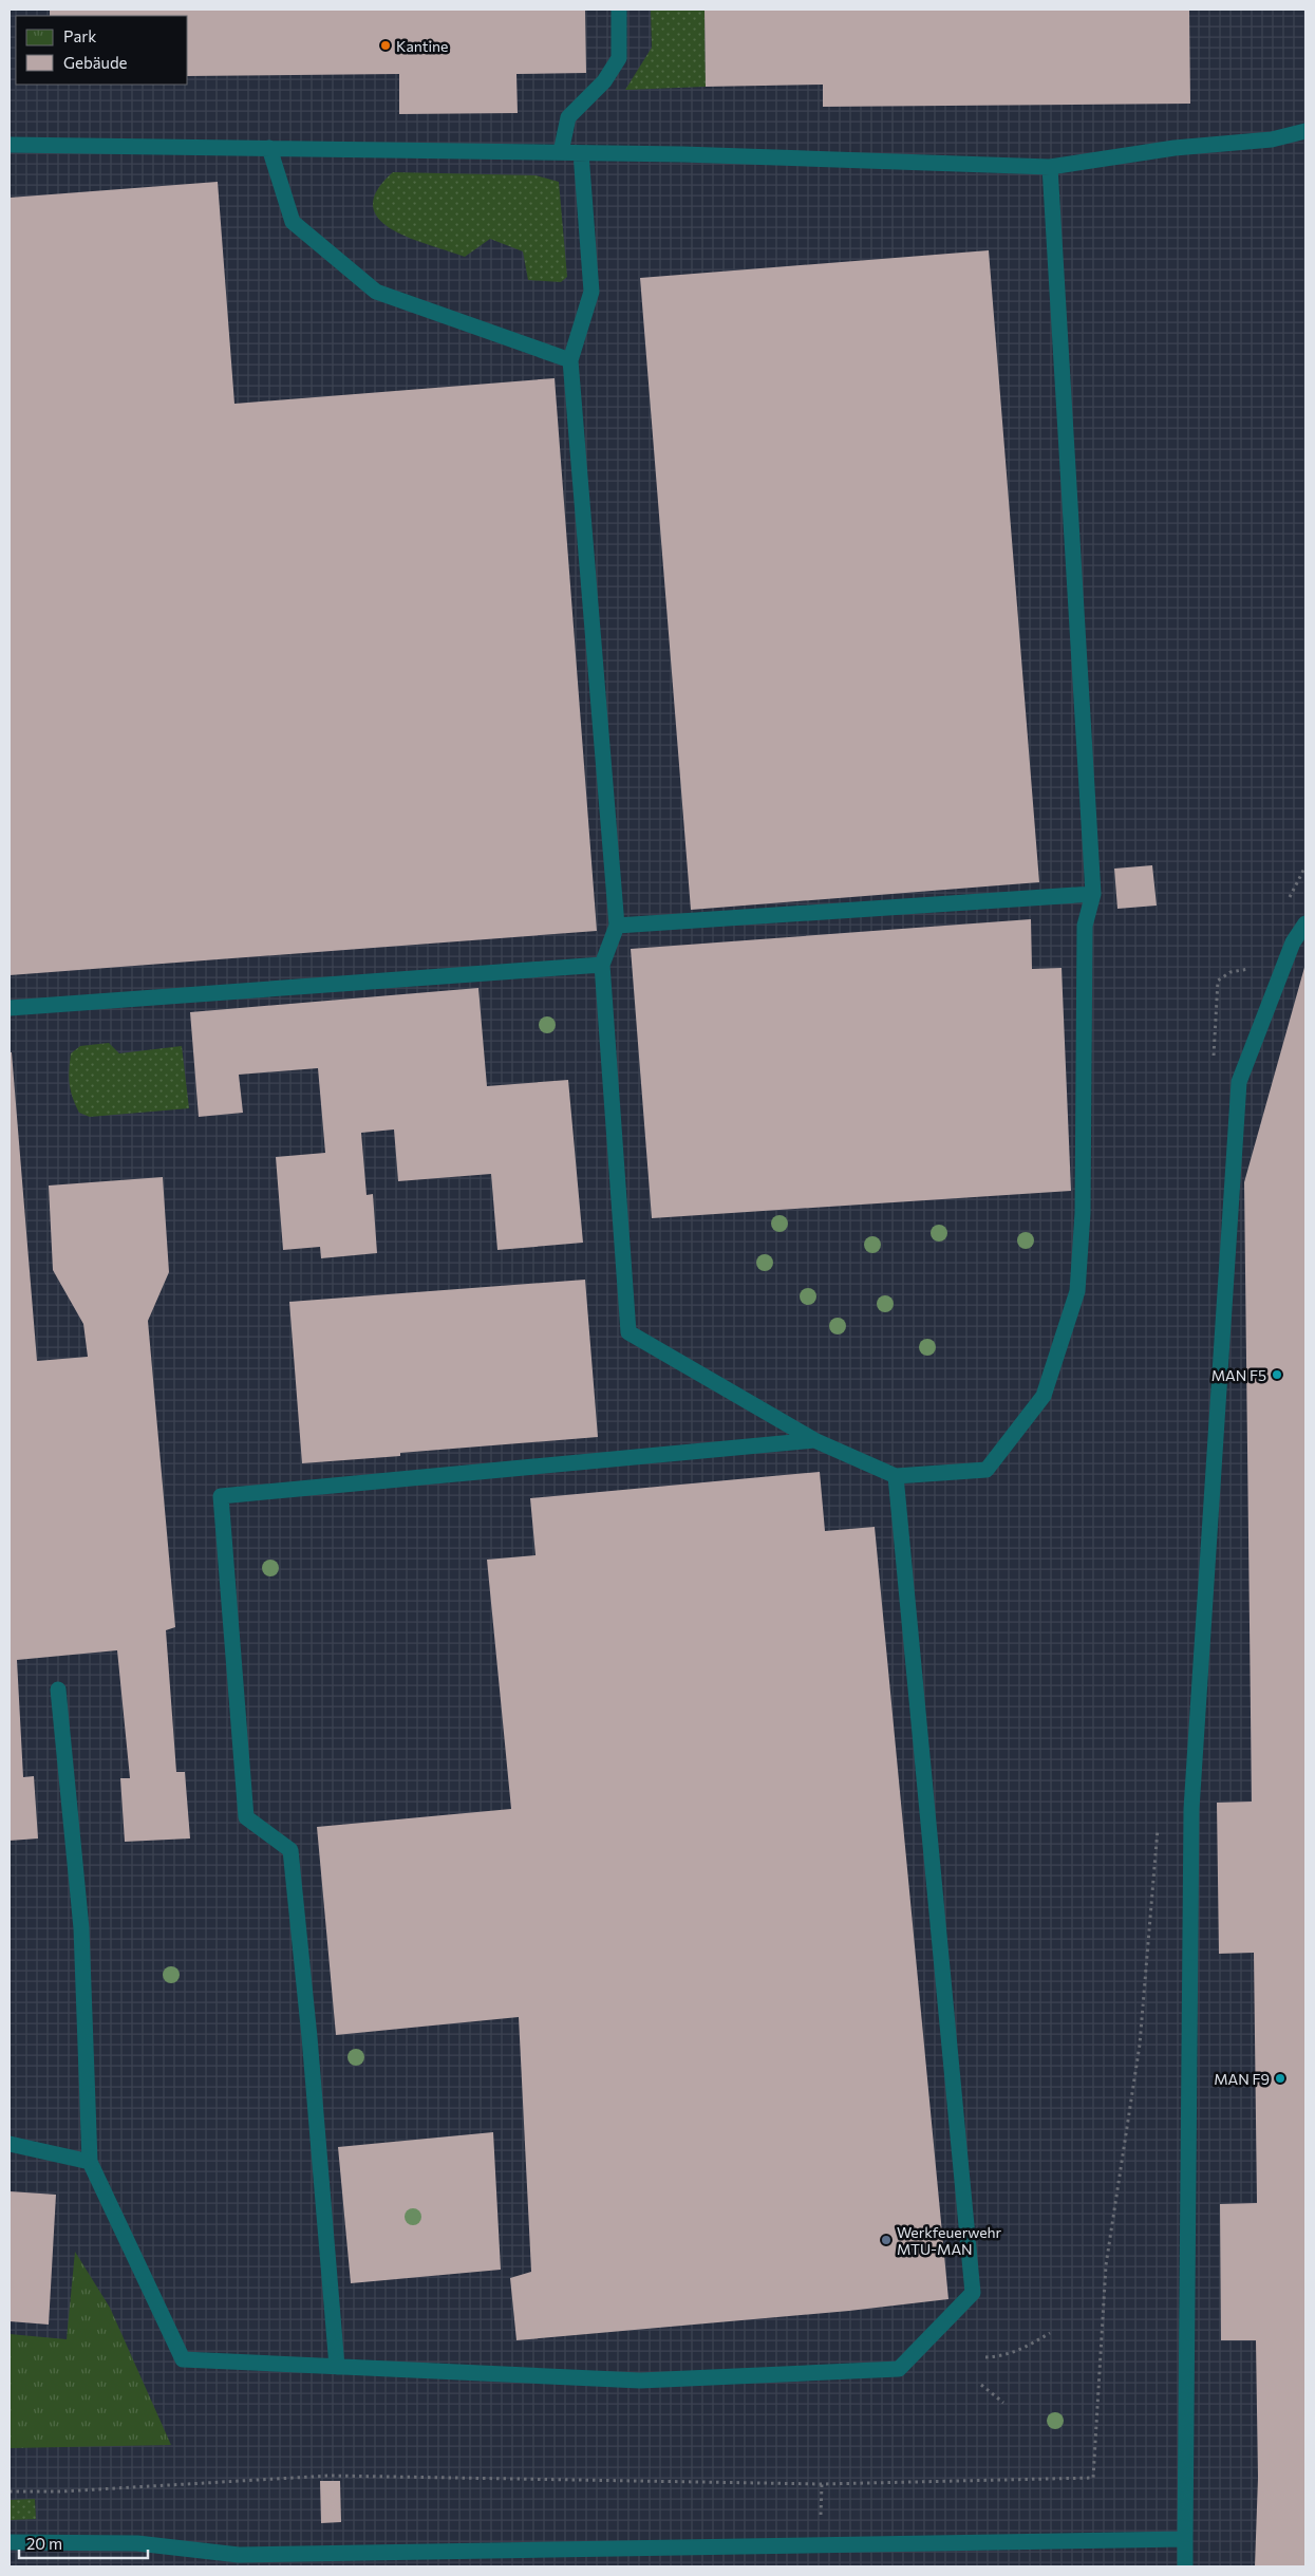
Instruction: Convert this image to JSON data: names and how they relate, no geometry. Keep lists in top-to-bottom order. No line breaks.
{"places":["Kantine","MAN F5","MAN F9","Werkfeuerwehr MTU-MAN"],"legend":["Park","Gebäude"],"scale_bar":"20 m"}
